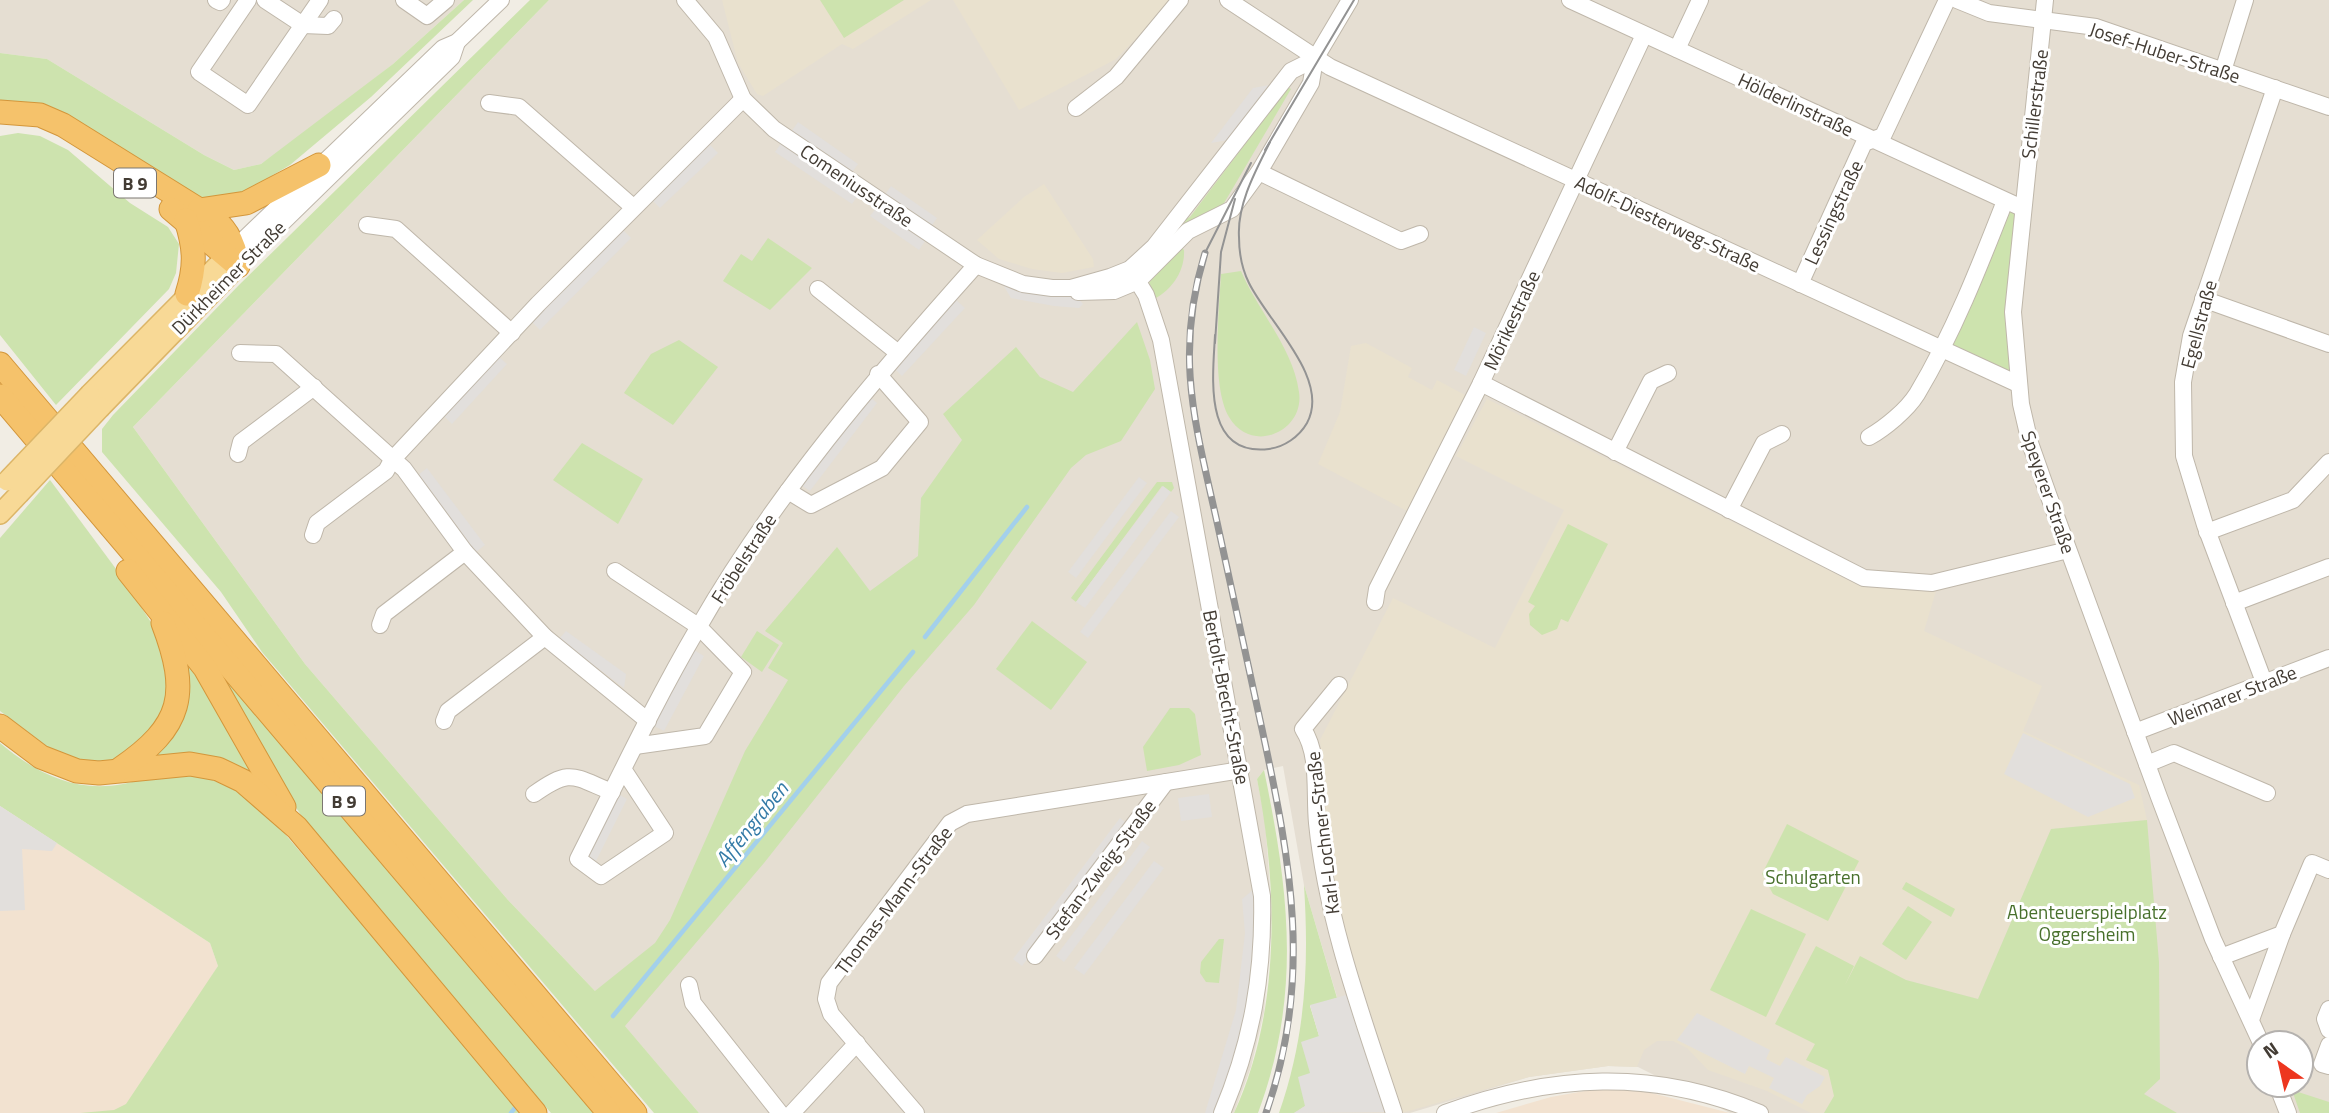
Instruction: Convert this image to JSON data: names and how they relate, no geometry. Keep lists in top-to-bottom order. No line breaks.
{"streets":{"highway":["B 9"],"main road":["Dürkheimer Straße"],"street":["Josef-Huber-Straße","Hölderlinstraße","Schillerstraße","Comeniusstraße","Lessingstraße","Adolf-Diesterweg-Straße","Mörikestraße","Egellstraße","Speyerer Straße","Fröbelstraße","Weimarer Straße","Bertolt-Brecht-Straße","Karl-Lochner-Straße","Stefan-Zweig-Straße","Thomas-Mann-Straße"]},"crossings":[["Josef-Huber-Straße","Schillerstraße"],["Josef-Huber-Straße","Egellstraße"],["Hölderlinstraße","Schillerstraße"],["Hölderlinstraße","Lessingstraße"],["Hölderlinstraße","Mörikestraße"],["Hölderlinstraße","Speyerer Straße"],["Schillerstraße","Speyerer Straße"],["Comeniusstraße","Adolf-Diesterweg-Straße"],["Comeniusstraße","Fröbelstraße"],["Comeniusstraße","Bertolt-Brecht-Straße"],["Lessingstraße","Adolf-Diesterweg-Straße"],["Adolf-Diesterweg-Straße","Mörikestraße"],["Adolf-Diesterweg-Straße","Speyerer Straße"],["Egellstraße","Weimarer Straße"],["Speyerer Straße","Weimarer Straße"],["Bertolt-Brecht-Straße","Thomas-Mann-Straße"],["Stefan-Zweig-Straße","Thomas-Mann-Straße"]],"water":["Affengraben"],"parks":["Schulgarten","Abenteuerspielplatz Oggersheim"],"north":"top left"}
